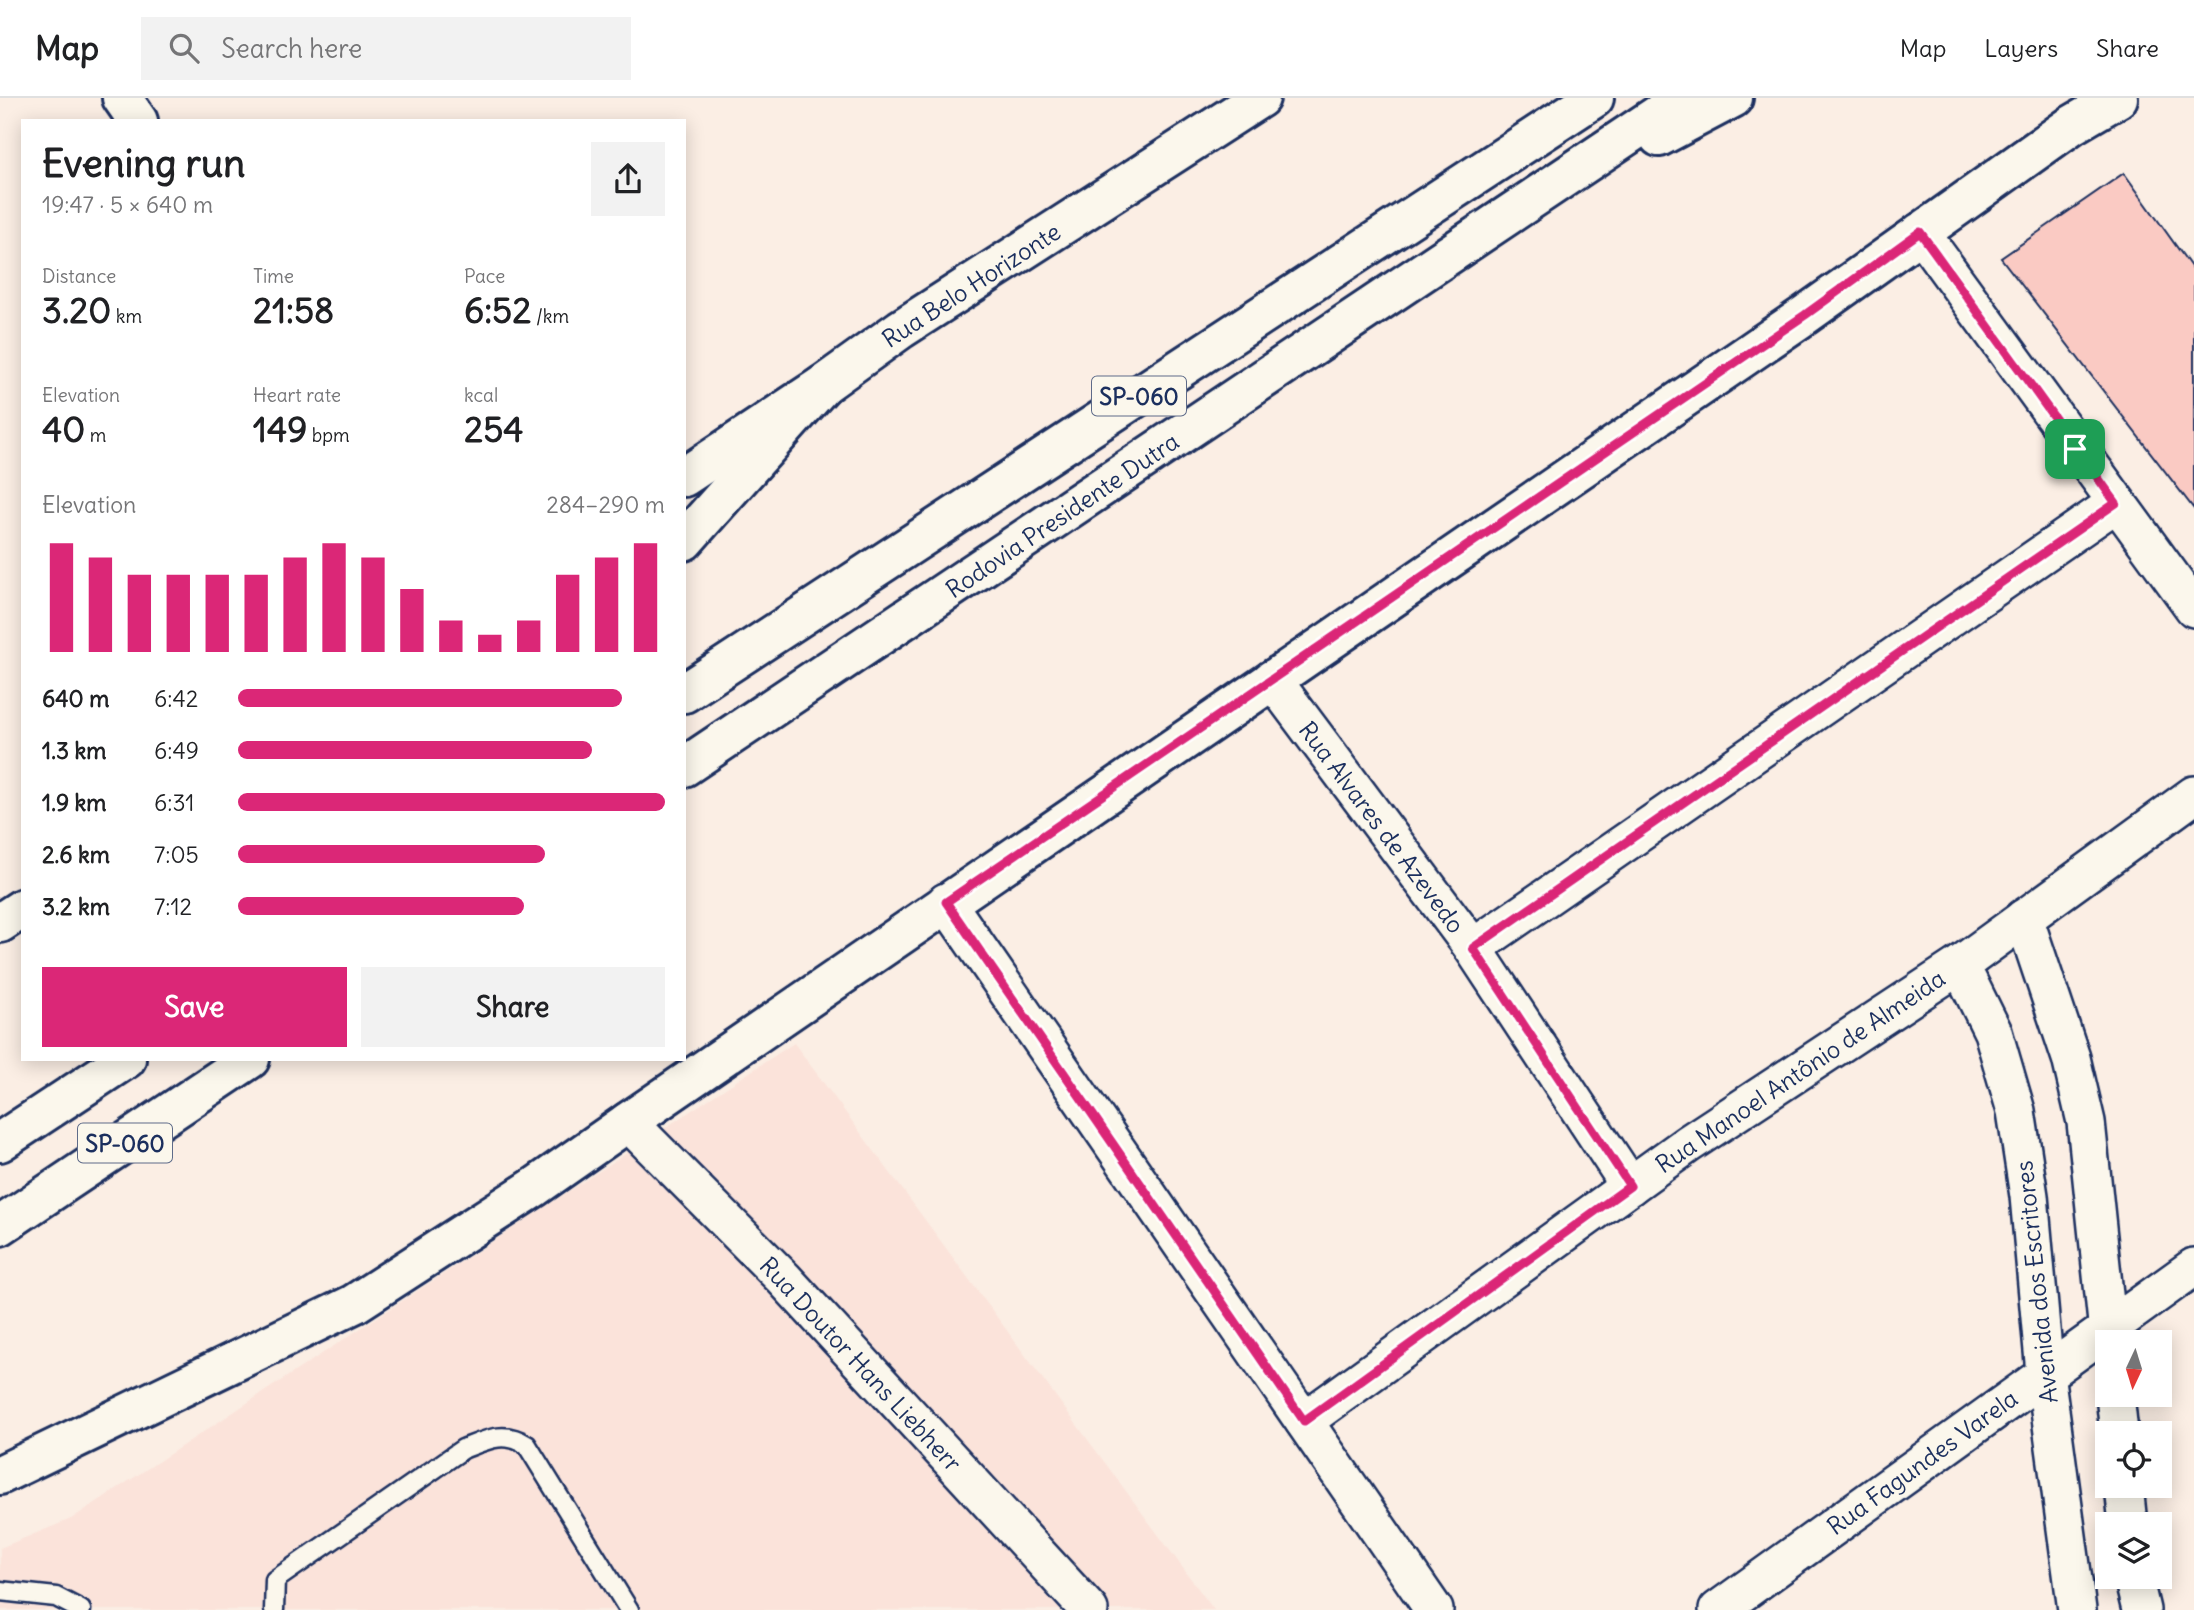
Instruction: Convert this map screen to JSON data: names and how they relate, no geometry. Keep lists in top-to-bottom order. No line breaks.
{"streets":{"main road":["Rua Belo Horizonte","SP-060","Rodovia Presidente Dutra"],"street":["Rua Alvares de Azevedo","Rua Manoel Antônio de Almeida","Avenida dos Escritores","Rua Doutor Hans Liebherr","Rua Fagundes Varela"]},"crossings":[["Rua Alvares de Azevedo","Rua Manoel Antônio de Almeida"],["Rua Manoel Antônio de Almeida","Avenida dos Escritores"],["Avenida dos Escritores","Rua Fagundes Varela"]],"north":"bottom","page":{"header":"Map","search":"Search here","nav":["Map","Layers","Share"],"heading":["Evening run","19:47 · 5 × 640 m"],"stats":[["Distance","3.20 km"],["Time","21:58"],["Pace","6:52 /km"],["Elevation","40 m"],["Heart rate","149 bpm"],["kcal","254"]],"chart":["Elevation","284–290 m"],"list":[{"name":"640 m","note":"6:42"},{"name":"1.3 km","note":"6:49"},{"name":"1.9 km","note":"6:31"},{"name":"2.6 km","note":"7:05"},{"name":"3.2 km","note":"7:12"}],"buttons":["Save","Share"]}}
